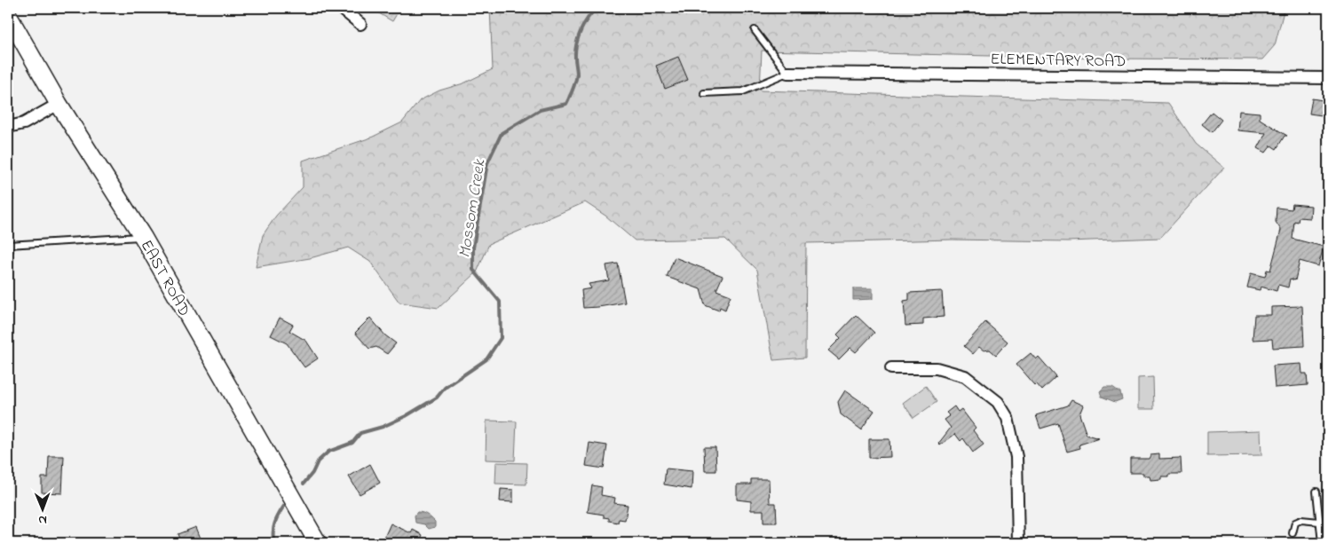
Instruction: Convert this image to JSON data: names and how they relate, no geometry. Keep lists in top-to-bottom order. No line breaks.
{"streets":{"main road":["EAST ROAD"],"street":["ELEMENTARY ROAD"]},"water":["Mossom Creek"],"north":"bottom"}
